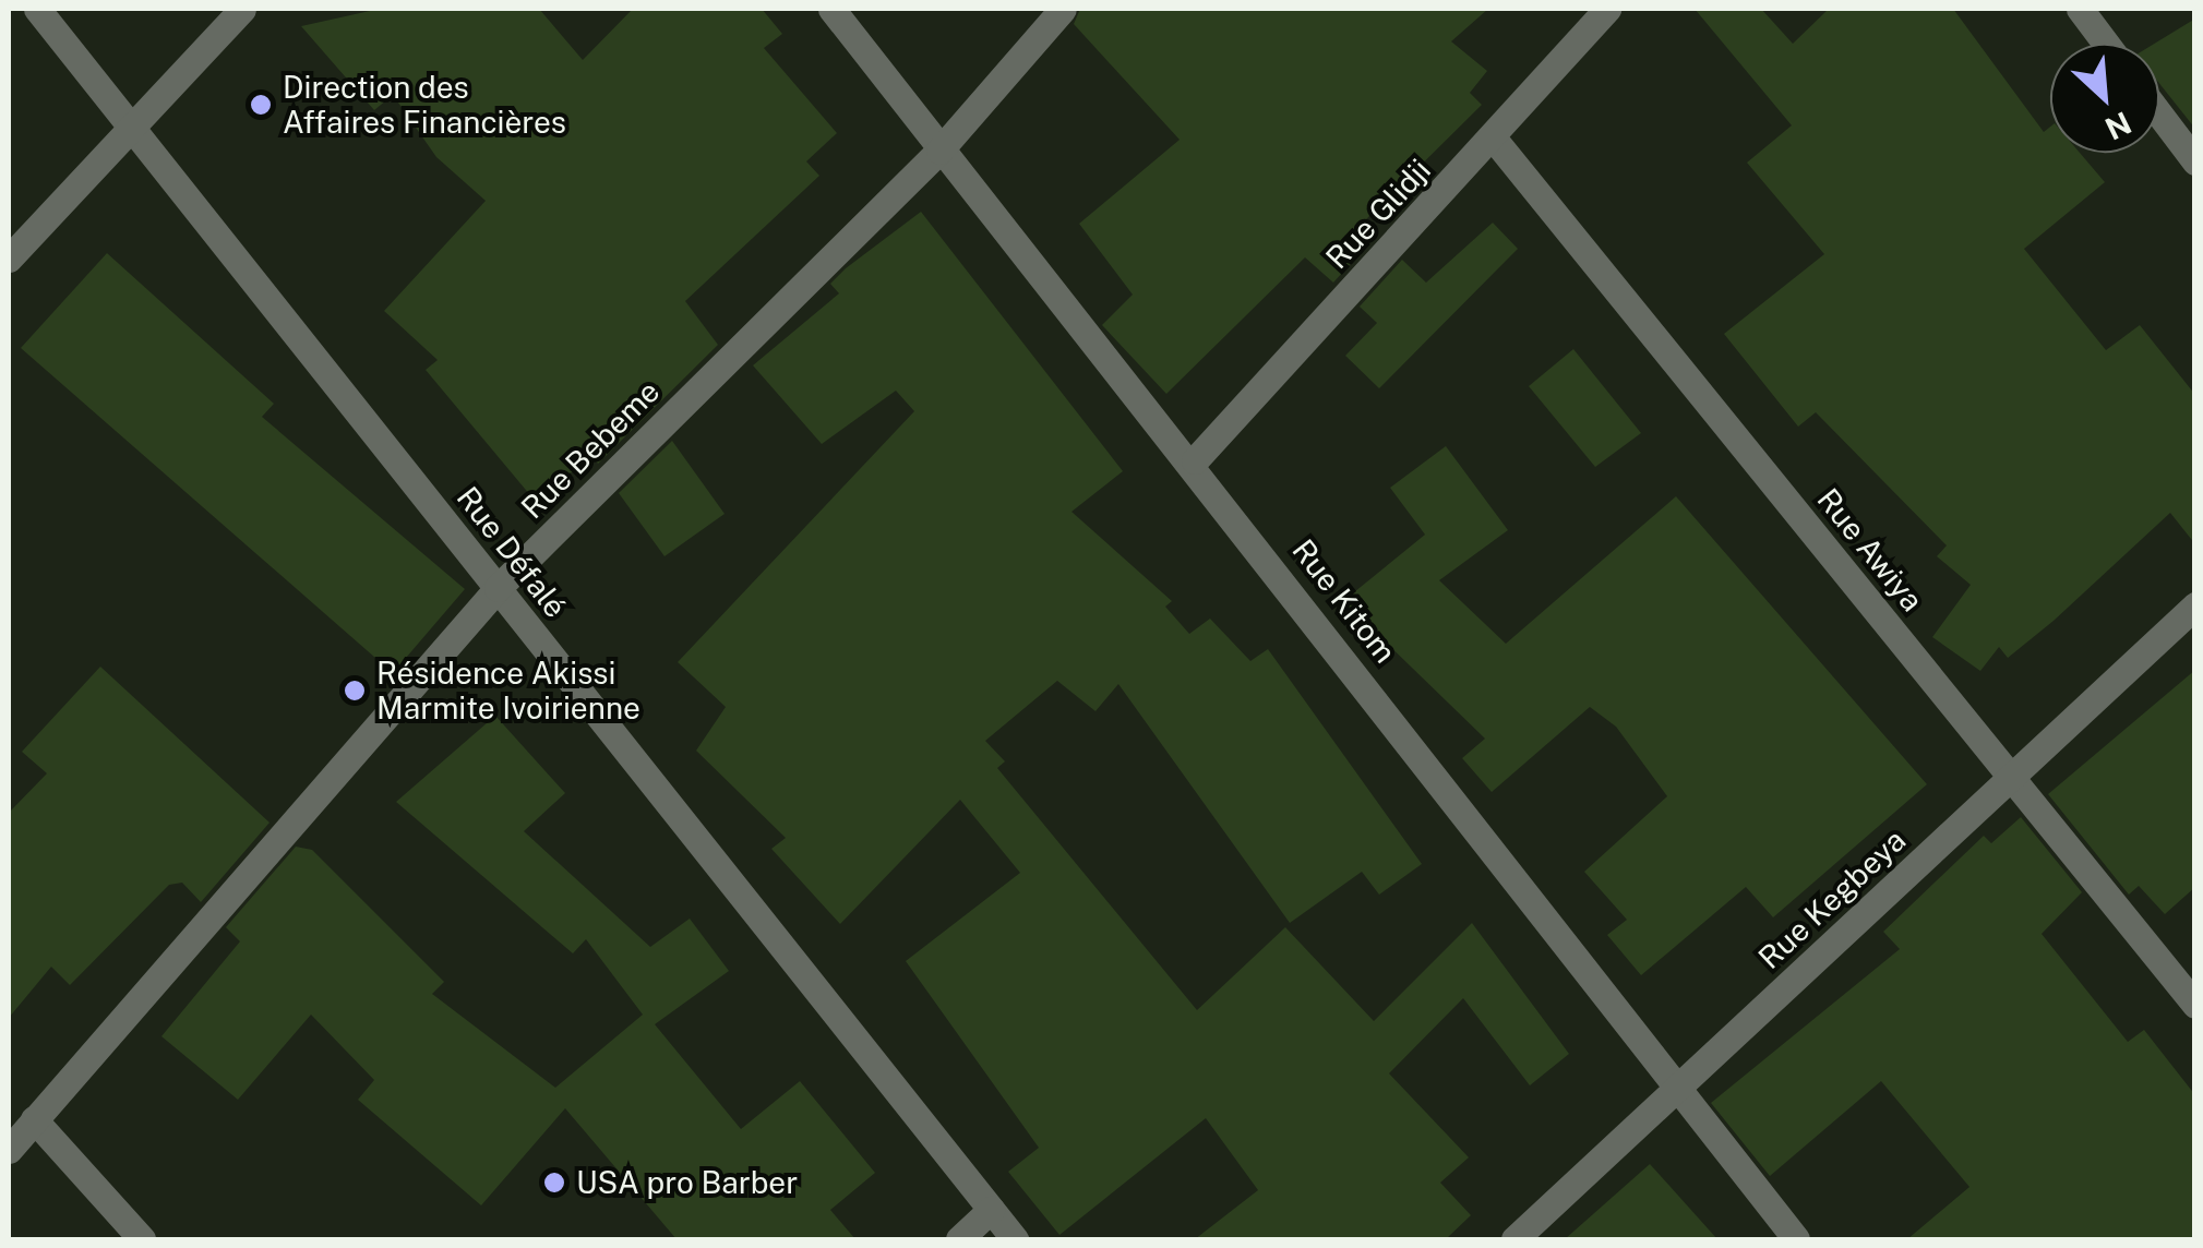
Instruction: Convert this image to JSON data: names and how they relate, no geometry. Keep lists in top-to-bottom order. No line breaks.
{"streets":{"street":["Rue Glidji","Rue Bebeme","Rue Awiya","Rue Défalé","Rue Kitom","Rue Kegbeya"]},"crossings":[["Rue Glidji","Rue Awiya"],["Rue Glidji","Rue Kitom"],["Rue Bebeme","Rue Défalé"],["Rue Bebeme","Rue Kitom"],["Rue Awiya","Rue Kegbeya"],["Rue Kitom","Rue Kegbeya"]],"places":["Direction des Affaires Financières","Résidence Akissi Marmite Ivoirienne","USA pro Barber"],"north":"bottom right"}
